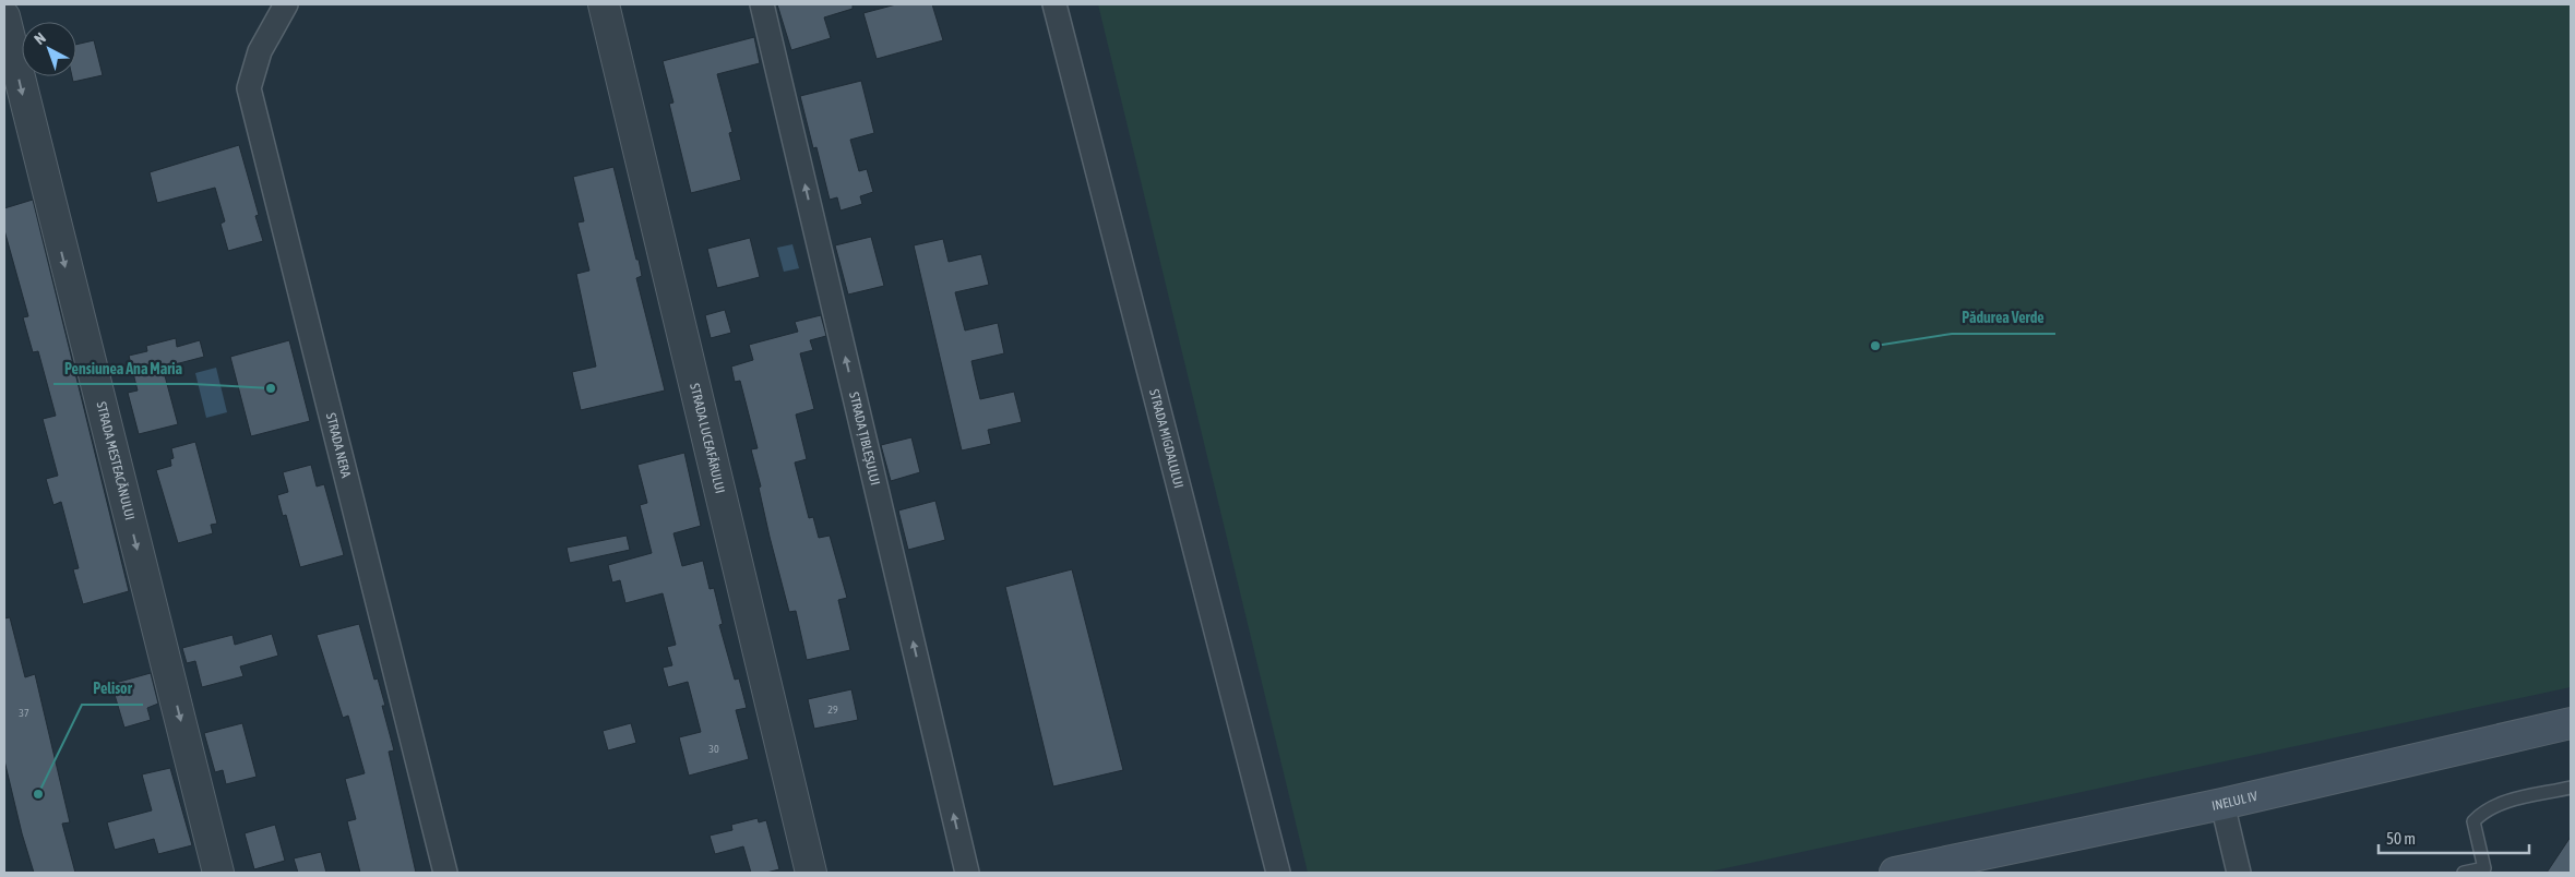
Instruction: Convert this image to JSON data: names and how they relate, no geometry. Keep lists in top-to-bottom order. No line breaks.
{"streets":{"main road":["INELUL IV"],"street":["STRADA LUCEAFĂRULUI","STRADA ȚIBLEȘULUI","STRADA MIGDALULUI","STRADA NERA","STRADA MESTEACĂNULUI"]},"one_way":["STRADA ȚIBLEȘULUI","STRADA MESTEACĂNULUI"],"places":["Pădurea Verde","Pensiunea Ana Maria","Pelisor"],"house_numbers":["29","37","30"],"scale_bar":"50 m","north":"top left"}
